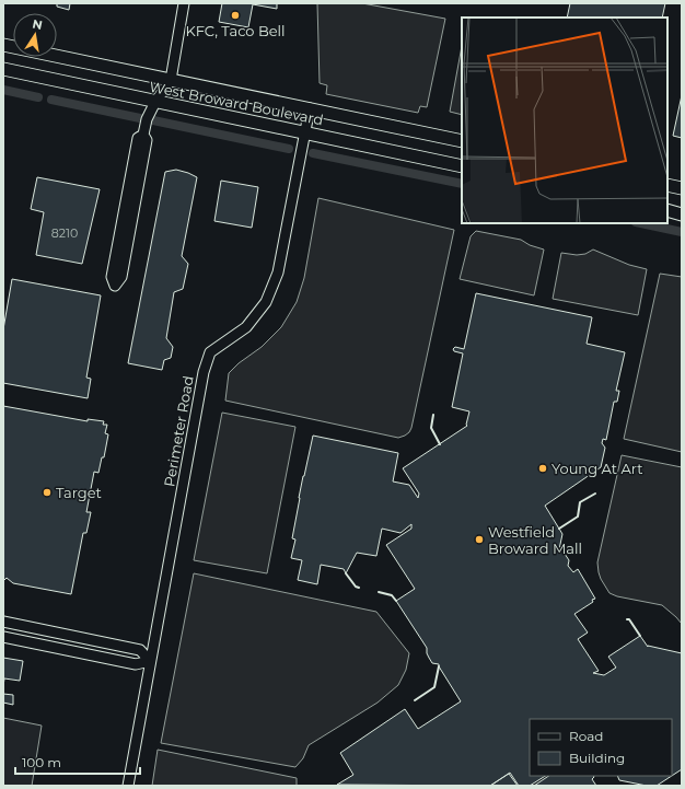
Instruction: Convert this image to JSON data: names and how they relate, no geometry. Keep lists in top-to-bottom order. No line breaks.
{"streets":{"main road":["West Broward Boulevard"],"street":["Perimeter Road"]},"crossings":[["West Broward Boulevard","Perimeter Road"]],"places":["KFC, Taco Bell","Young At Art","Target","Westfield Broward Mall"],"house_numbers":["8210"],"legend":["Road","Building"],"scale_bar":"100 m","north":"top"}
